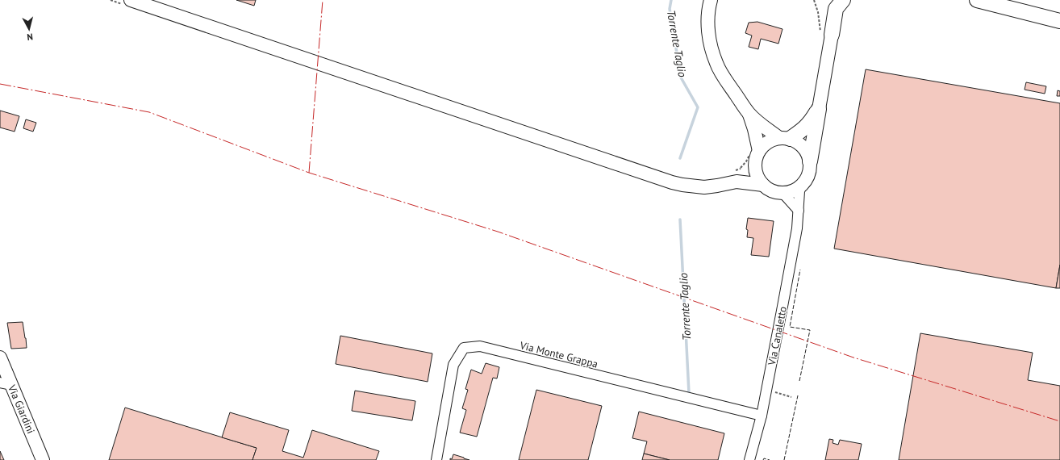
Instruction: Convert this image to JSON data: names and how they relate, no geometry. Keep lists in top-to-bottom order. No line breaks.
{"streets":{"main road":["Via Giardini"],"street":["Via Canaletto","Via Monte Grappa"]},"crossings":[["Via Canaletto","Via Monte Grappa"]],"water":["Torrente Taglio"],"north":"bottom"}
